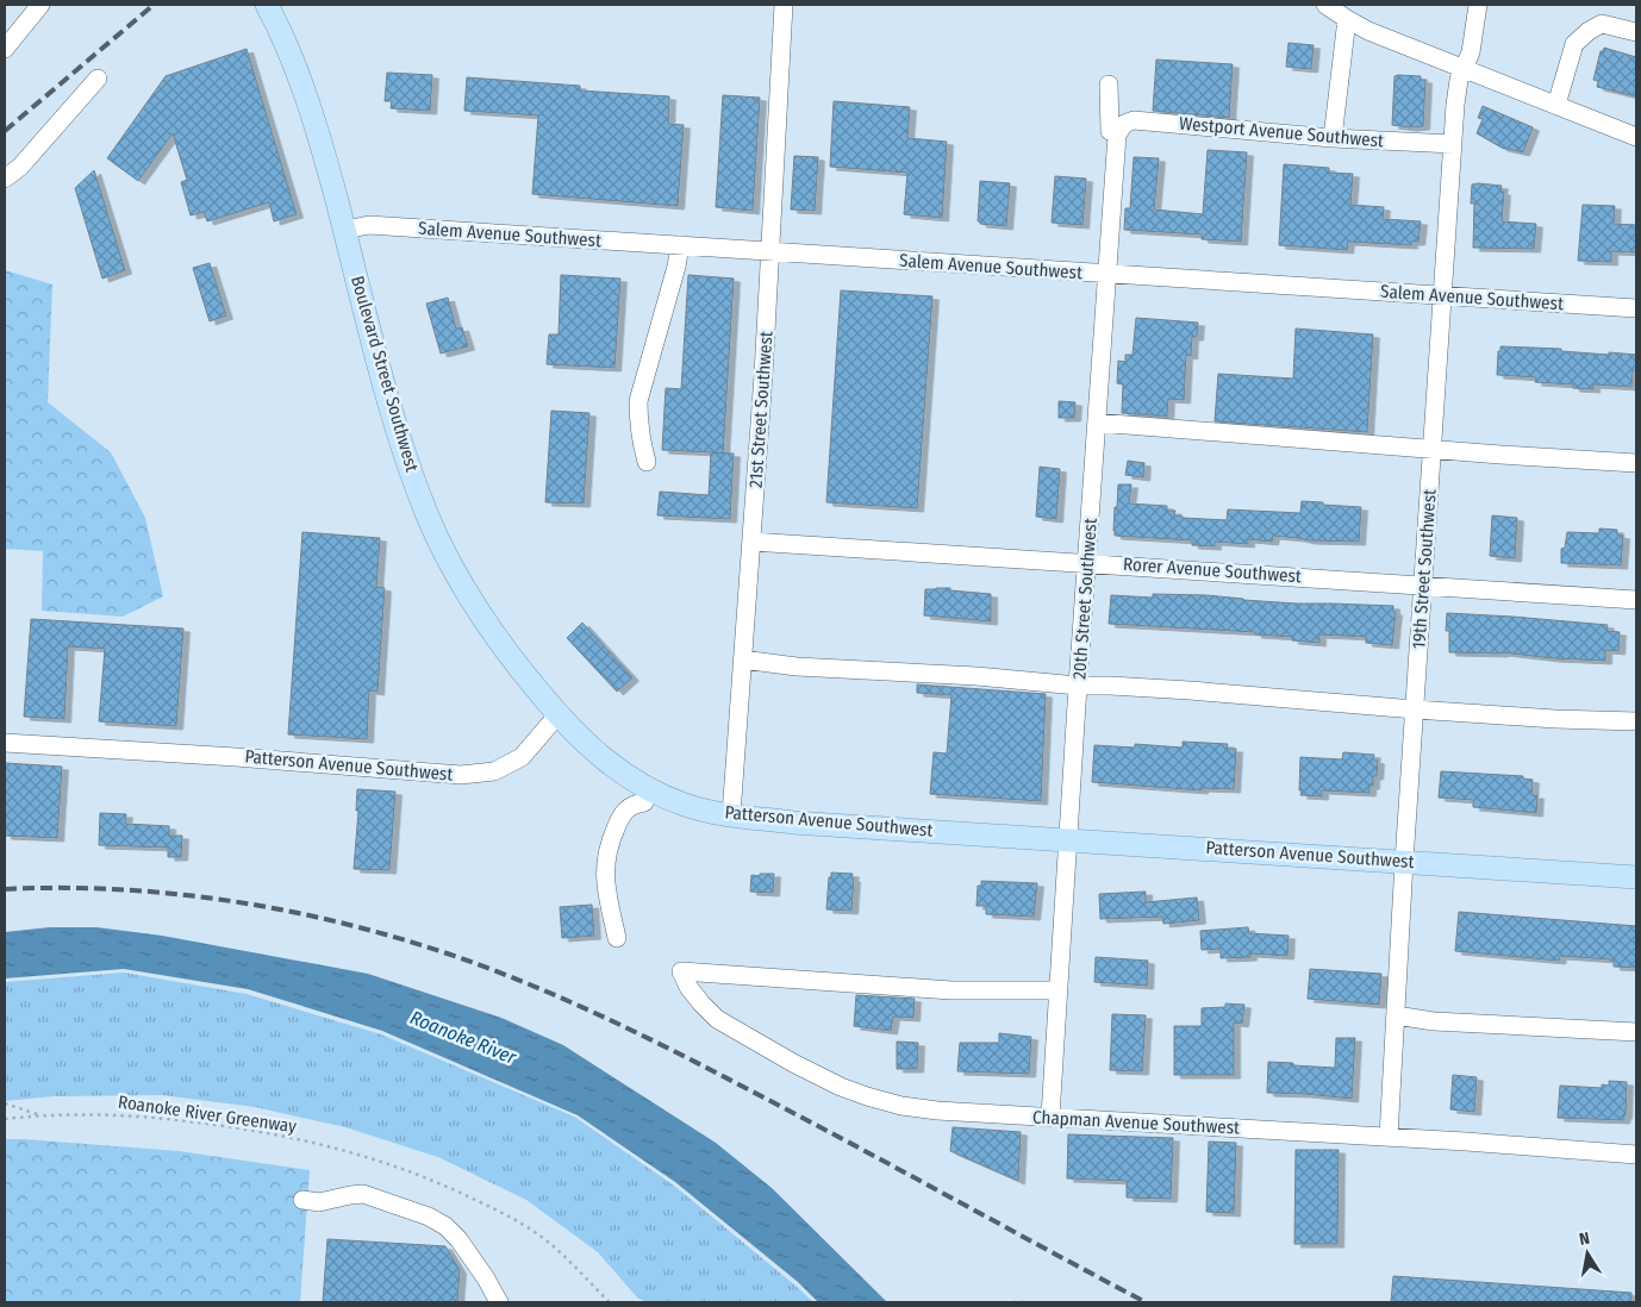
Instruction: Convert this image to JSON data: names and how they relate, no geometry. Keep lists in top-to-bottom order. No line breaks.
{"streets":{"main road":["Boulevard Street Southwest","Patterson Avenue Southwest"],"street":["Westport Avenue Southwest","Salem Avenue Southwest","21st Street Southwest","19th Street Southwest","Rorer Avenue Southwest","20th Street Southwest","Chapman Avenue Southwest"],"path":["Roanoke River Greenway"]},"crossings":[["Westport Avenue Southwest","19th Street Southwest"],["Westport Avenue Southwest","20th Street Southwest"],["Salem Avenue Southwest","Boulevard Street Southwest"],["Salem Avenue Southwest","21st Street Southwest"],["Salem Avenue Southwest","19th Street Southwest"],["Salem Avenue Southwest","20th Street Southwest"],["Boulevard Street Southwest","Patterson Avenue Southwest"],["21st Street Southwest","Rorer Avenue Southwest"],["21st Street Southwest","Patterson Avenue Southwest"],["19th Street Southwest","Rorer Avenue Southwest"],["19th Street Southwest","Patterson Avenue Southwest"],["19th Street Southwest","Chapman Avenue Southwest"],["Rorer Avenue Southwest","20th Street Southwest"],["20th Street Southwest","Patterson Avenue Southwest"],["20th Street Southwest","Chapman Avenue Southwest"]],"water":["Roanoke River"],"north":"top"}
